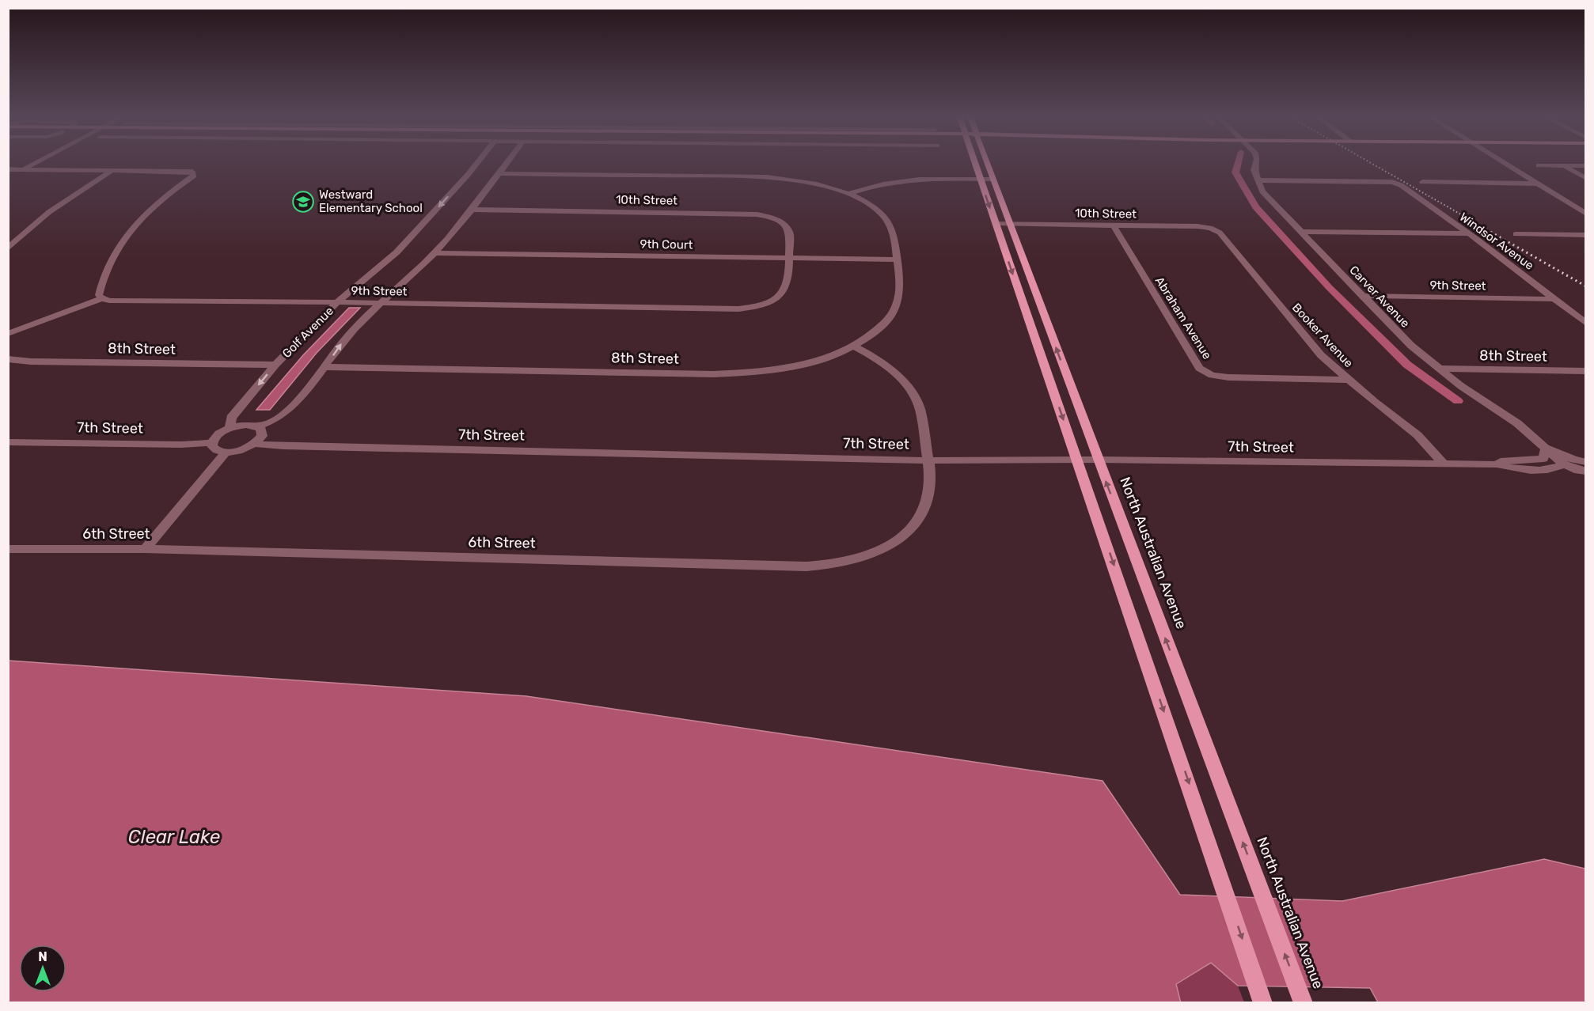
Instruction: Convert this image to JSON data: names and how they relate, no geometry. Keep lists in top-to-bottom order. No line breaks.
{"streets":{"main road":["North Australian Avenue"],"street":["10th Street","Windsor Avenue","9th Court","9th Street","Carver Avenue","Abraham Avenue","Golf Avenue","Booker Avenue","8th Street","7th Street","6th Street"]},"crossings":[["10th Street","9th Court"],["10th Street","9th Street"],["10th Street","Abraham Avenue"],["10th Street","Booker Avenue"],["10th Street","North Australian Avenue"],["Windsor Avenue","9th Street"],["Windsor Avenue","Carver Avenue"],["9th Court","9th Street"],["9th Court","8th Street"],["9th Street","Carver Avenue"],["9th Street","Golf Avenue"],["Carver Avenue","8th Street"],["Carver Avenue","7th Street"],["Abraham Avenue","Booker Avenue"],["Golf Avenue","8th Street"],["Booker Avenue","7th Street"],["8th Street","6th Street"],["7th Street","6th Street"],["7th Street","North Australian Avenue"]],"water":["Clear Lake"],"places":{"school or university":["Westward Elementary School"]},"north":"top"}
